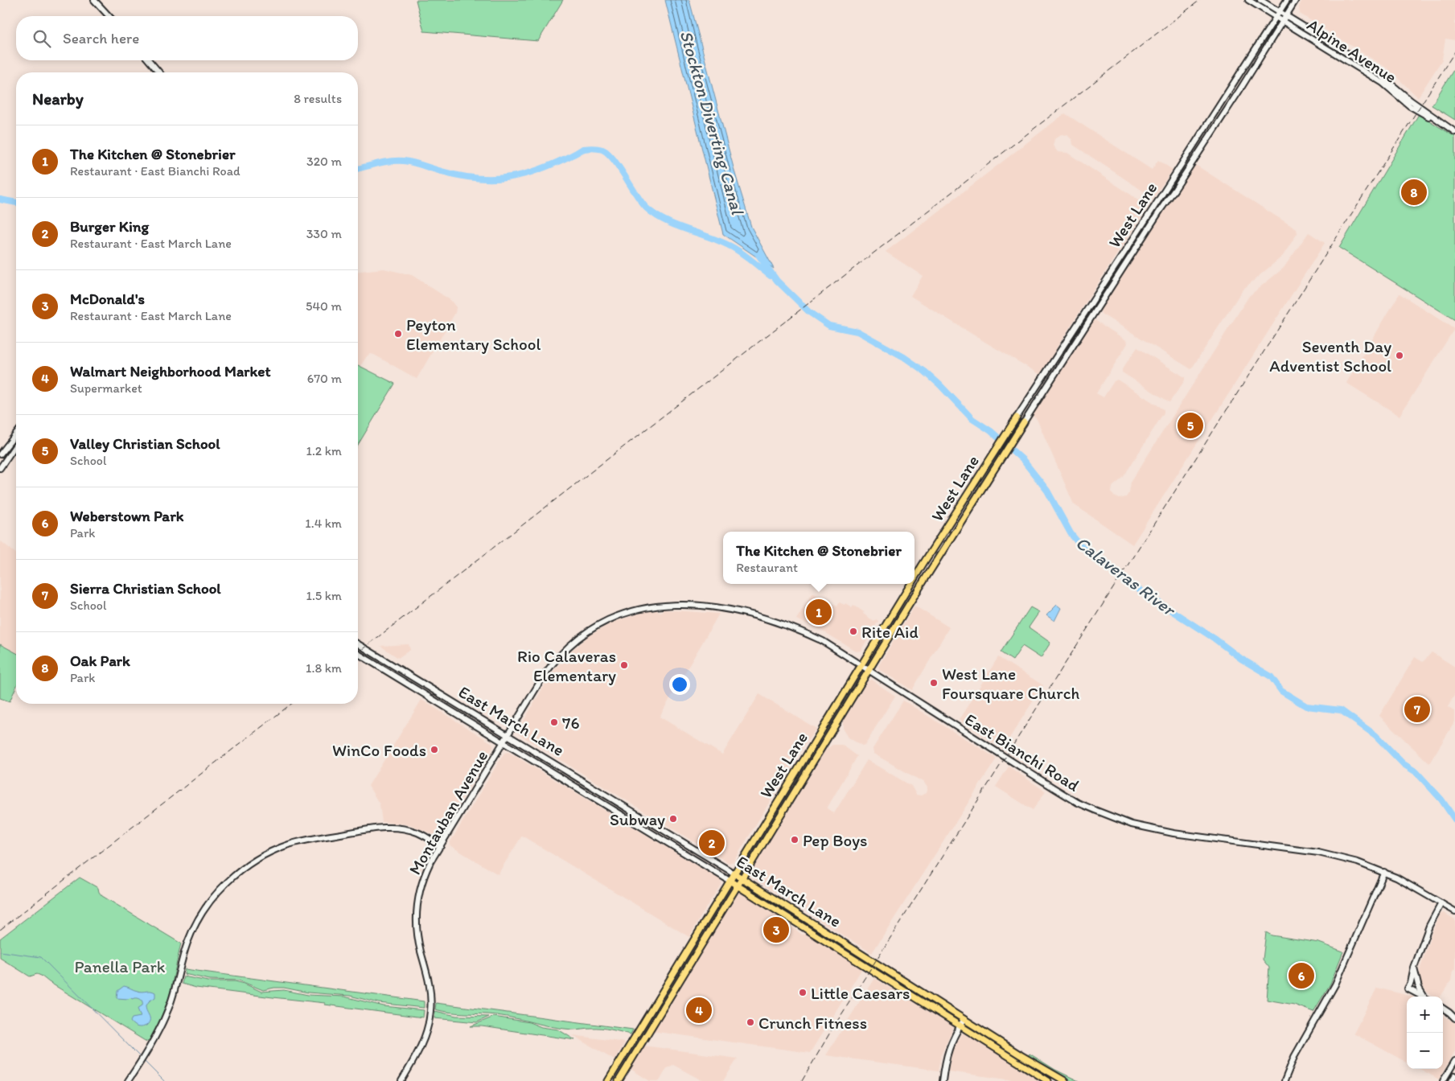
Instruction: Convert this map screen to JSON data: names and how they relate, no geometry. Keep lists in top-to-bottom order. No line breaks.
{"streets":{"main road":["Alpine Avenue","West Lane","East March Lane","East Bianchi Road","Montauban Avenue"]},"crossings":[["Alpine Avenue","West Lane"],["West Lane","East March Lane"],["West Lane","East Bianchi Road"],["East March Lane","East Bianchi Road"],["East March Lane","Montauban Avenue"],["East Bianchi Road","Montauban Avenue"]],"water":["Stockton Diverting Canal","Calaveras River"],"parks":["Panella Park"],"places":["Peyton Elementary School","Seventh Day Adventist School","Rite Aid","Rio Calaveras Elementary","West Lane Foursquare Church","76","WinCo Foods","Subway","Pep Boys","Little Caesars","Crunch Fitness"],"page":{"search":"Search here","heading":["Nearby","8 results"],"list":[{"mark":"1","name":"The Kitchen @ Stonebrier","note":"Restaurant · East Bianchi Road","value":"320 m"},{"mark":"2","name":"Burger King","note":"Restaurant · East March Lane","value":"330 m"},{"mark":"3","name":"McDonald's","note":"Restaurant · East March Lane","value":"540 m"},{"mark":"4","name":"Walmart Neighborhood Market","note":"Supermarket","value":"670 m"},{"mark":"5","name":"Valley Christian School","note":"School","value":"1.2 km"},{"mark":"6","name":"Weberstown Park","note":"Park","value":"1.4 km"},{"mark":"7","name":"Sierra Christian School","note":"School","value":"1.5 km"},{"mark":"8","name":"Oak Park","note":"Park","value":"1.8 km"}],"pins":["8","5","1","7","2","3","6","4"],"popup":["The Kitchen @ Stonebrier","Restaurant"],"map_buttons":["+","−"]}}
